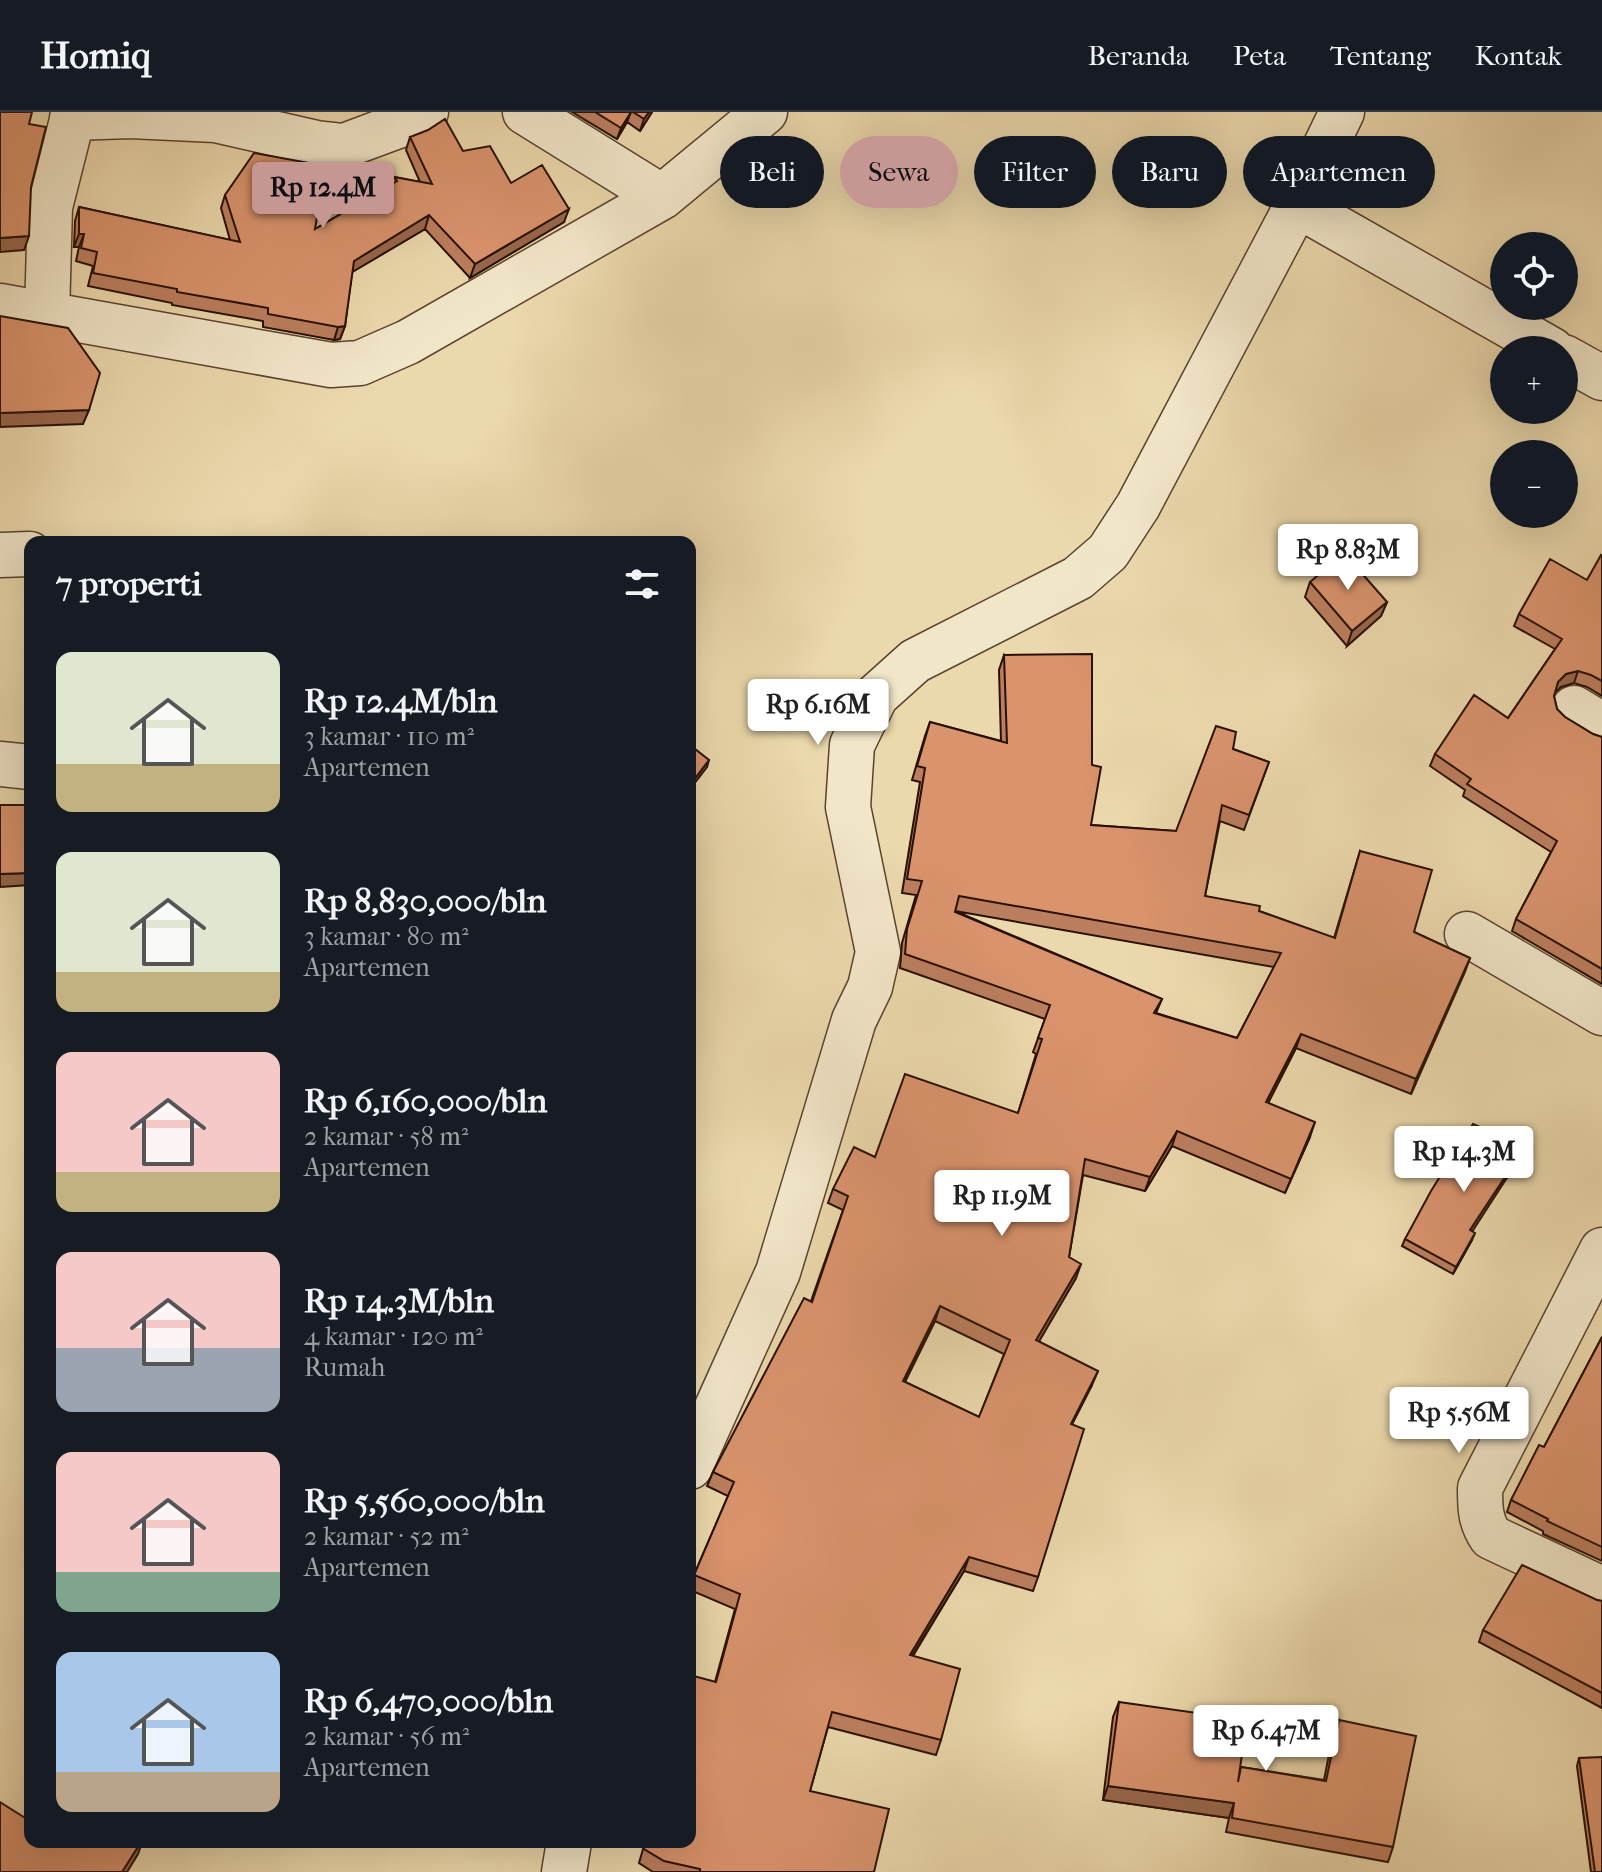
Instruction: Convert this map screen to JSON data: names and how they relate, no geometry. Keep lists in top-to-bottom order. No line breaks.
{"page":{"header":"Homiq","nav":["Beranda","Peta","Tentang","Kontak"],"chip":["Beli","Sewa","Filter","Baru","Apartemen"],"price":["Rp 12.4M","Rp 8.83M","Rp 6.16M","Rp 14.3M","Rp 11.9M","Rp 5.56M","Rp 6.47M"],"map_buttons":["+","−"],"heading":"7 properti","list":[{"name":"Rp 12.4M/bln","note":"3 kamar · 110 m² · Apartemen"},{"name":"Rp 8,830,000/bln","note":"3 kamar · 80 m² · Apartemen"},{"name":"Rp 6,160,000/bln","note":"2 kamar · 58 m² · Apartemen"},{"name":"Rp 14.3M/bln","note":"4 kamar · 120 m² · Rumah"},{"name":"Rp 5,560,000/bln","note":"2 kamar · 52 m² · Apartemen"},{"name":"Rp 6,470,000/bln","note":"2 kamar · 56 m² · Apartemen"}]}}
